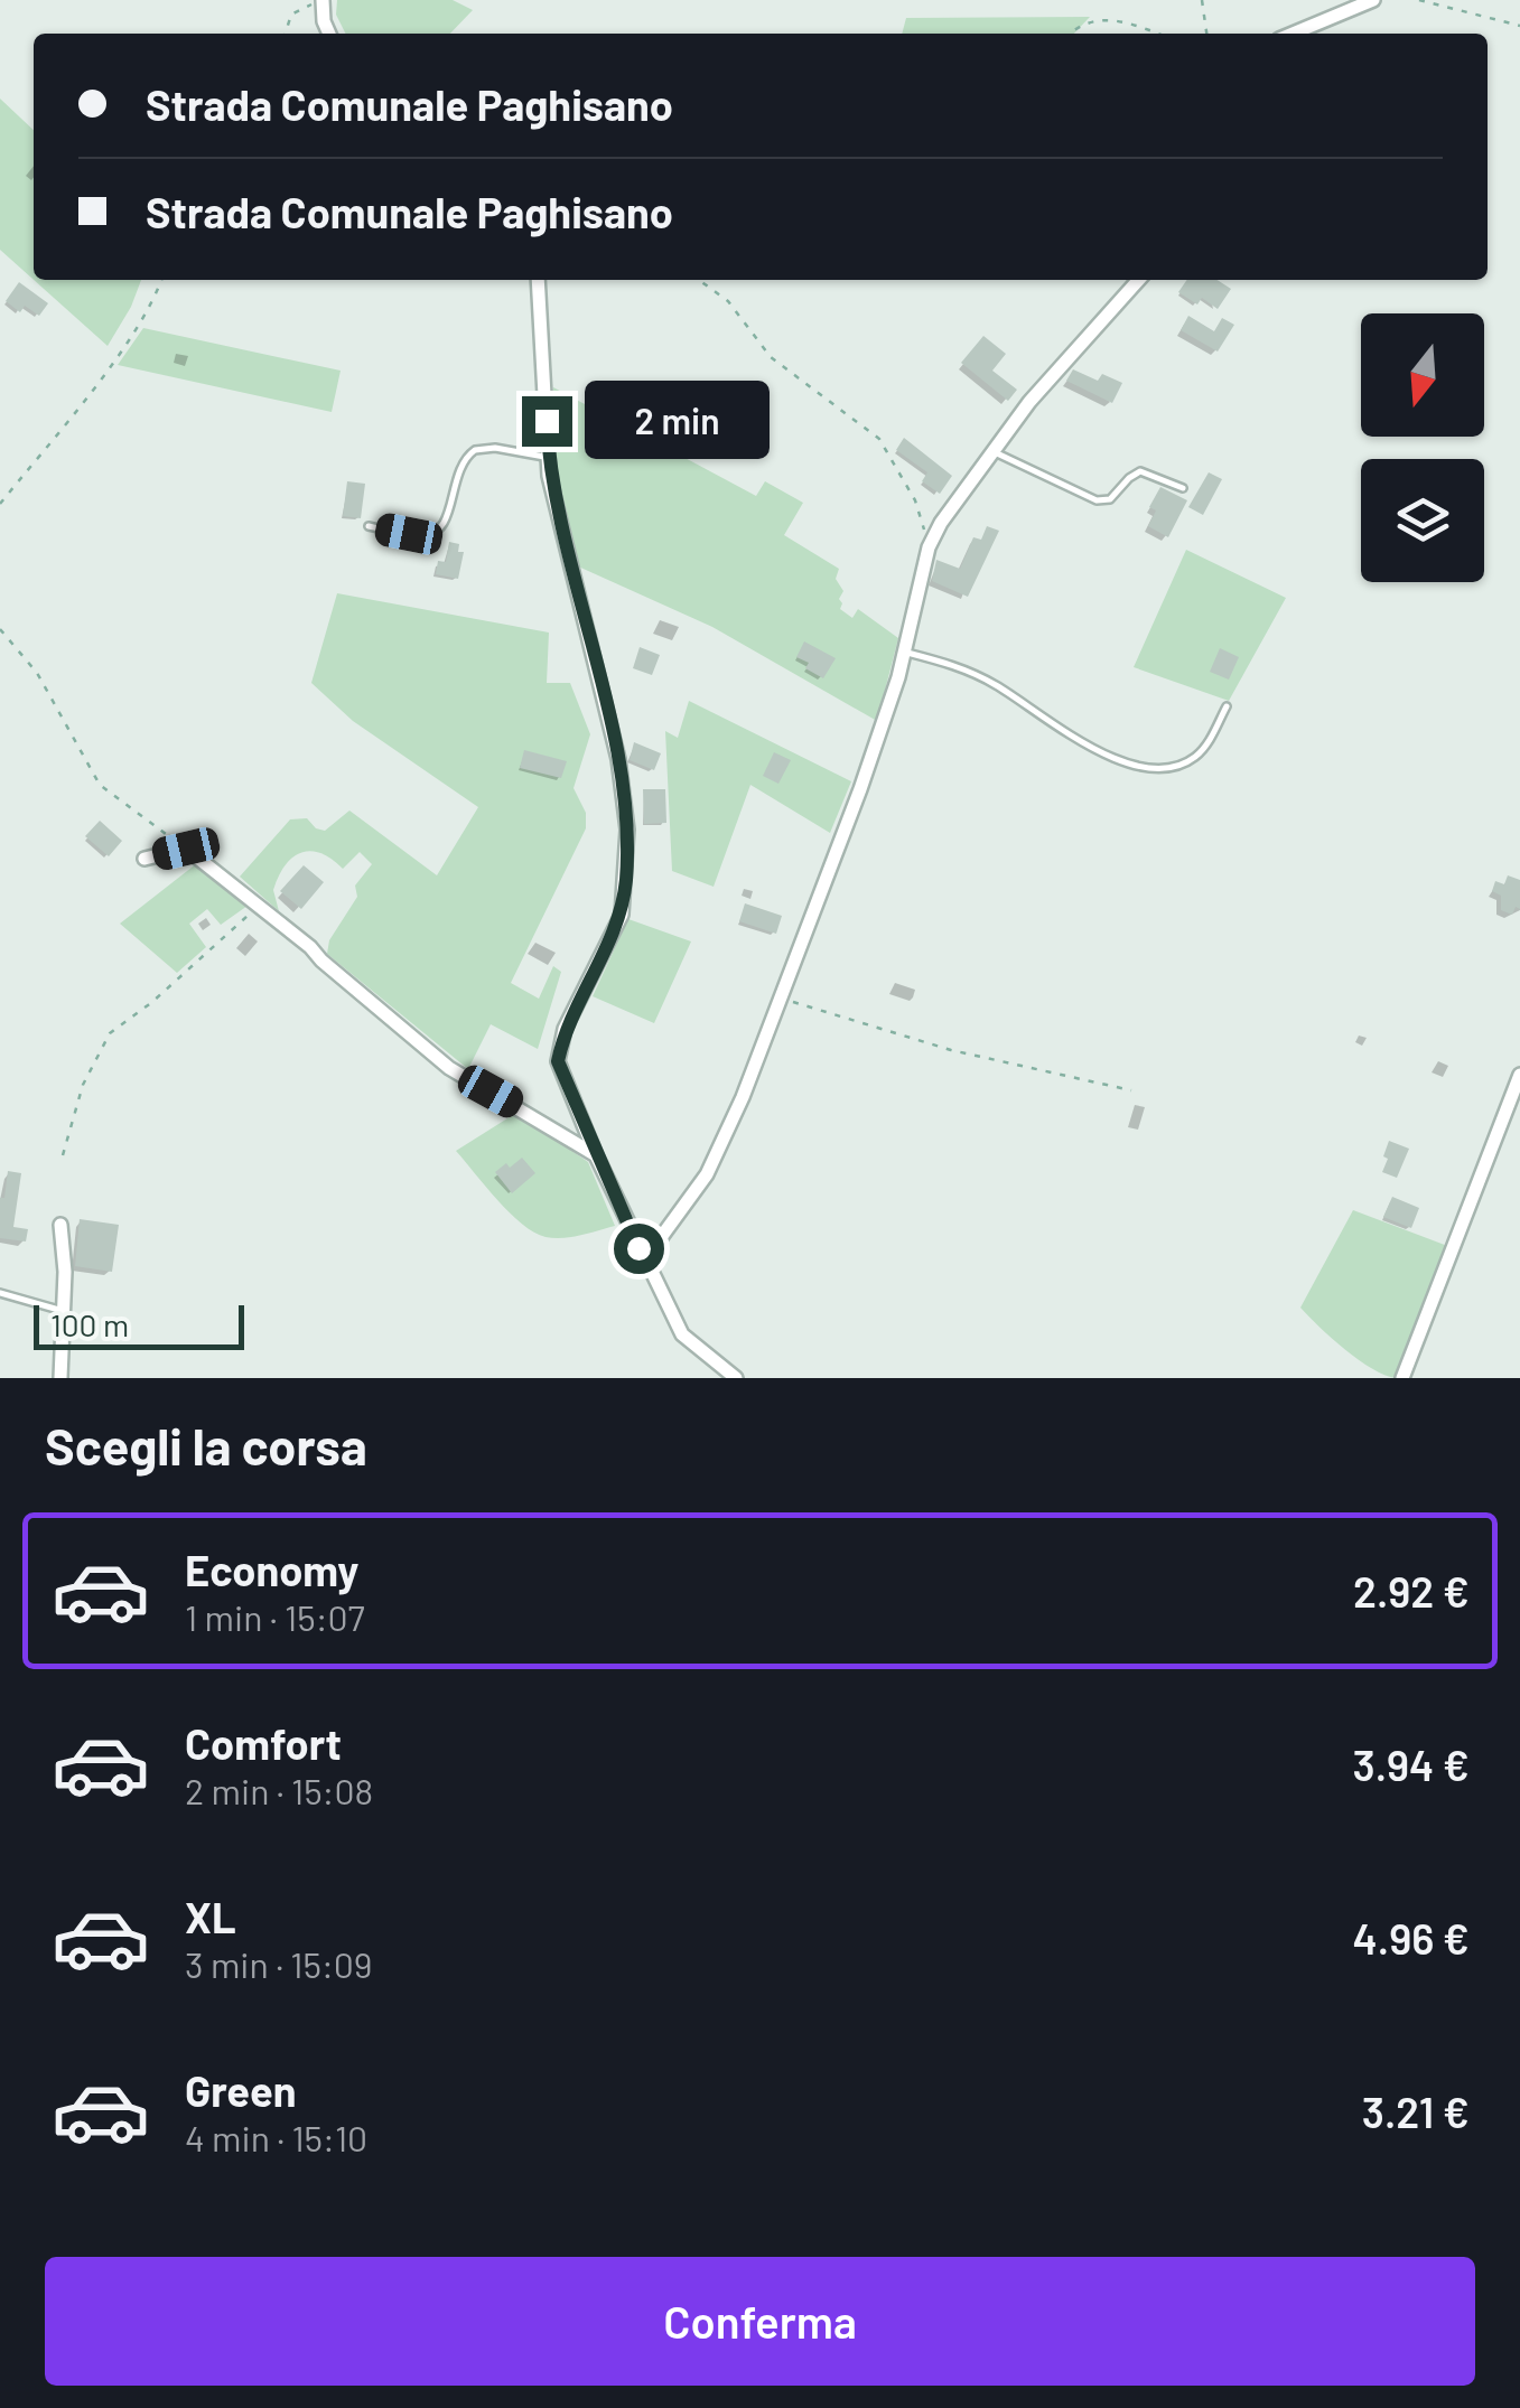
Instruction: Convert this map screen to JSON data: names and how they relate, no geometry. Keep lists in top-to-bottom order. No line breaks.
{"scale_bar":"100 m","north":"bottom","page":{"banner":["Strada Comunale Paghisano","Strada Comunale Paghisano"],"bubble":"2 min","scale":"100 m","heading":"Scegli la corsa","list":[{"name":"Economy","note":"1 min · 15:07","value":"2.92 €"},{"name":"Comfort","note":"2 min · 15:08","value":"3.94 €"},{"name":"XL","note":"3 min · 15:09","value":"4.96 €"},{"name":"Green","note":"4 min · 15:10","value":"3.21 €"}],"buttons":"Conferma"}}
